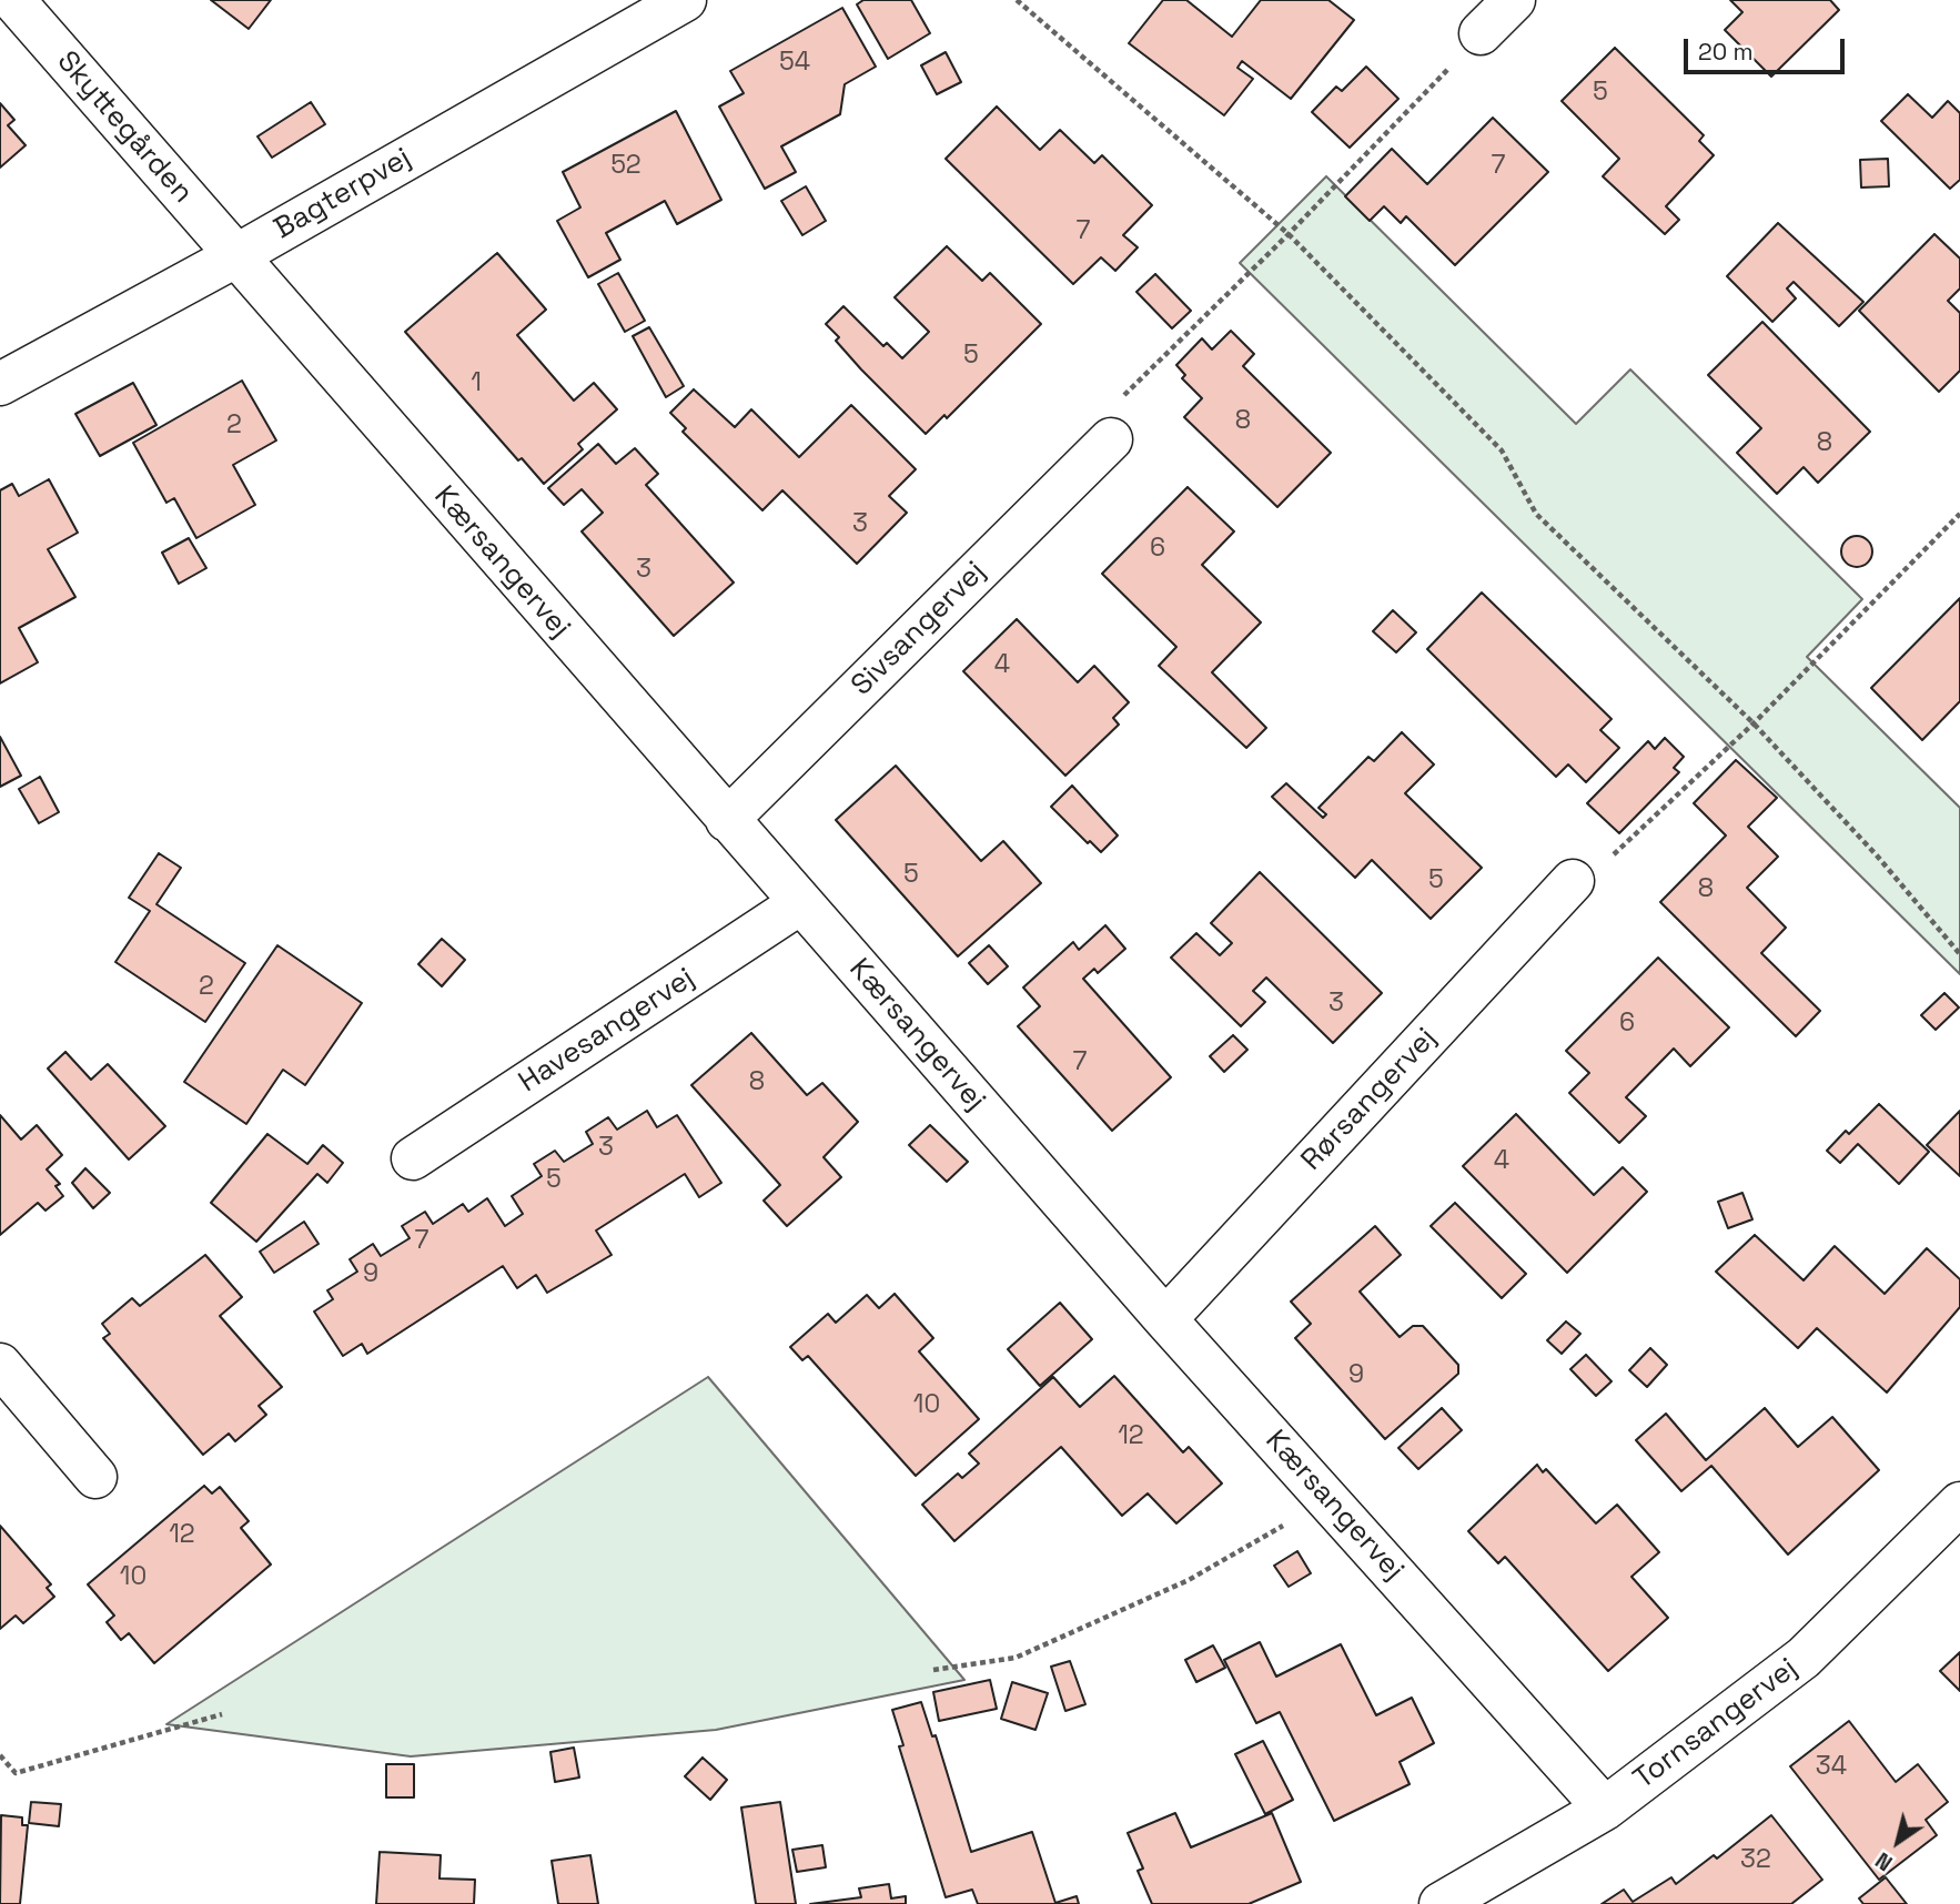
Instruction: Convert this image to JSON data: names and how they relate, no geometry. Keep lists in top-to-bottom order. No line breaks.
{"streets":{"street":["Skyttegården","Bagterpvej","Kærsangervej","Sivsangervej","Havesangervej","Rørsangervej","Tornsangervej"]},"crossings":[["Skyttegården","Bagterpvej"],["Skyttegården","Kærsangervej"],["Bagterpvej","Kærsangervej"],["Kærsangervej","Sivsangervej"],["Kærsangervej","Havesangervej"],["Kærsangervej","Rørsangervej"],["Kærsangervej","Tornsangervej"]],"house_numbers":["54","5","52","7","7","5","1","8","2","8","3","6","3","4","5","5","8","2","3","6","7","8","3","4","5","7","9","9","10","12","12","10","34","32"],"scale_bar":"20 m","north":"bottom left"}
